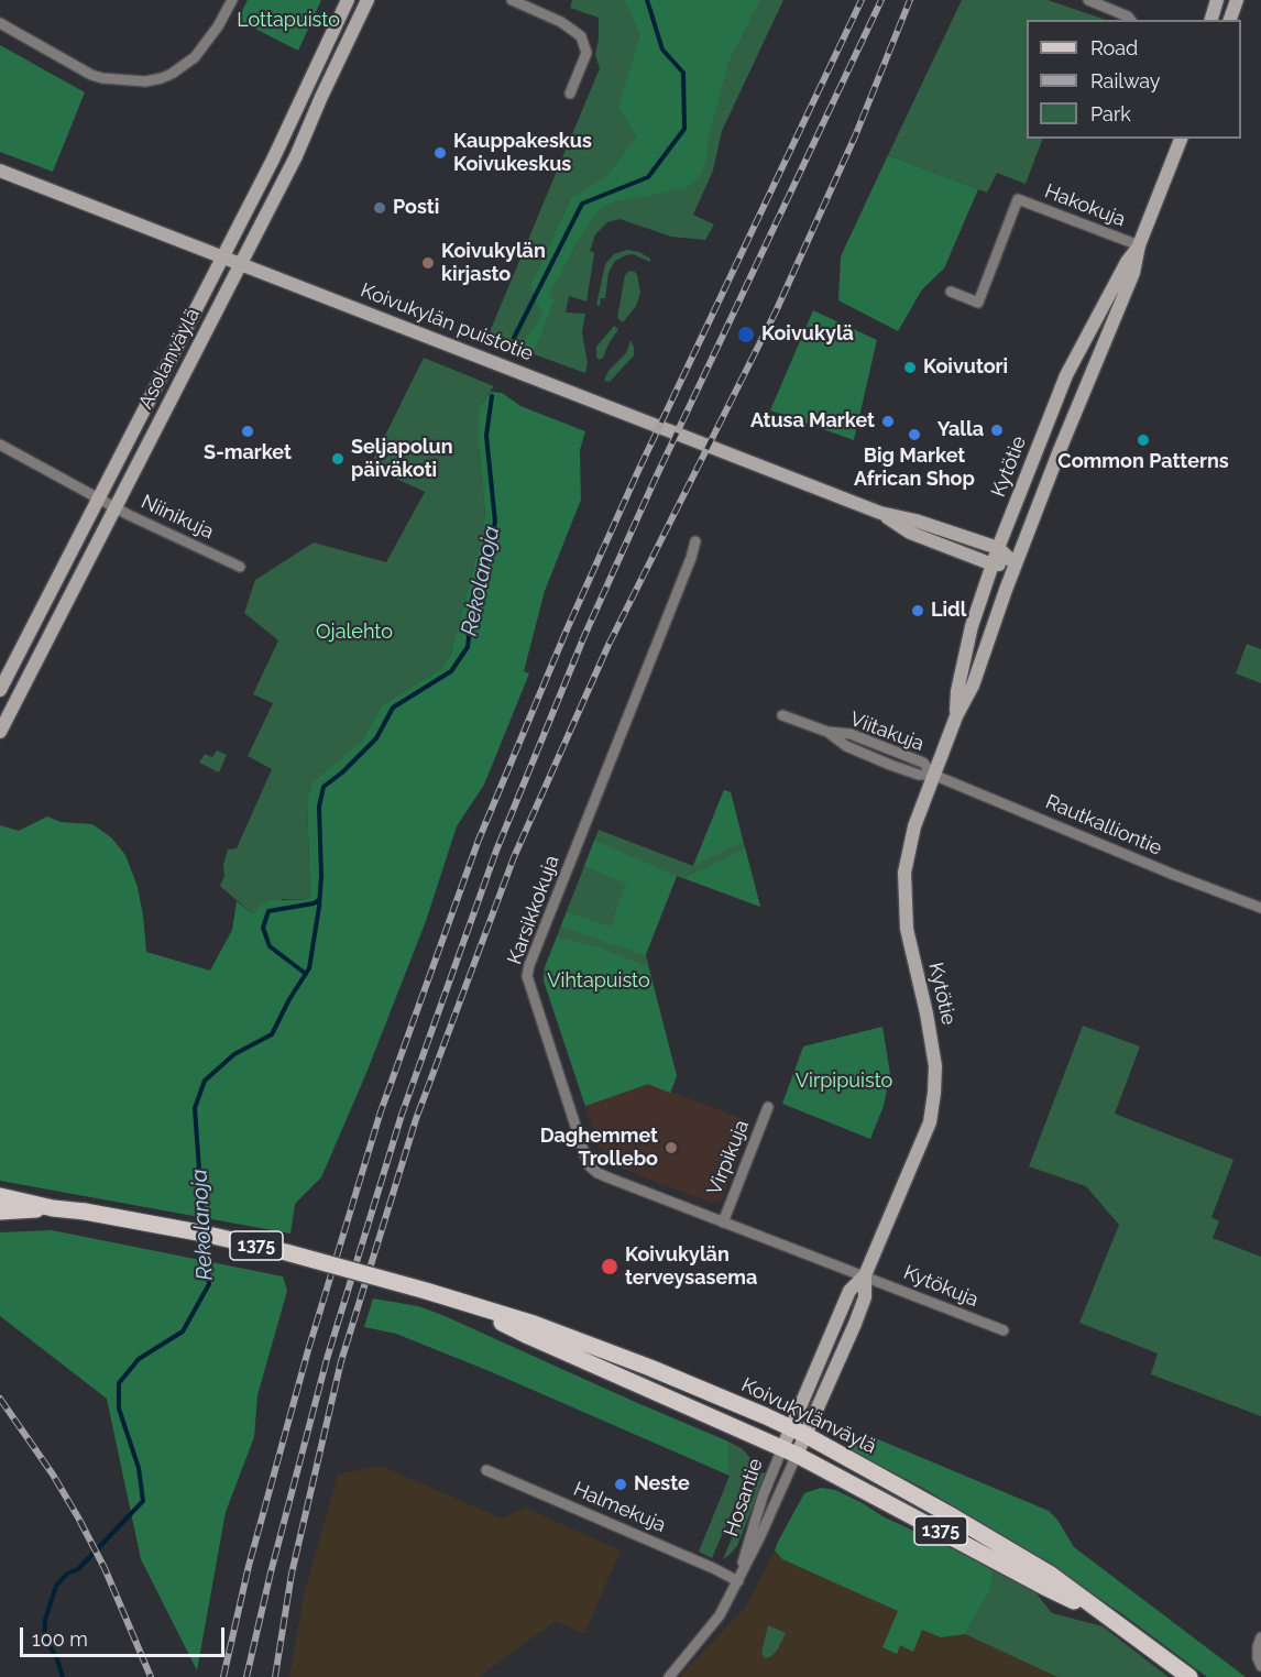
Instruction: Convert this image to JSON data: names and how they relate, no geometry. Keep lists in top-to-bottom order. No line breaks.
{"streets":{"main road":["1375","Koivukylänväylä"],"street":["Hakokuja","Koivukylän puistotie","Asolanväylä","Kytötie","Niinikuja","Viitakuja","Rautkalliontie","Karsikkokuja","Virpikuja","Kytökuja","Hosantie","Halmekuja"]},"crossings":[["Hakokuja","Kytötie"],["Koivukylän puistotie","Asolanväylä"],["Koivukylän puistotie","Kytötie"],["Asolanväylä","Niinikuja"],["Kytötie","Viitakuja"],["Kytötie","Rautkalliontie"],["Kytötie","Karsikkokuja"],["Kytötie","Kytökuja"],["Kytötie","Koivukylänväylä"],["Kytötie","Hosantie"],["Viitakuja","Rautkalliontie"],["Karsikkokuja","Virpikuja"],["Karsikkokuja","Kytökuja"],["Koivukylänväylä","Hosantie"],["Hosantie","Halmekuja"]],"water":["Rekolanoja"],"parks":["Lottapuisto","Ojalehto","Vihtapuisto","Virpipuisto"],"places":["Kauppakeskus Koivukeskus","Posti","Koivukylän kirjasto","Koivukylä","Koivutori","Atusa Market","Yalla","S-market","Big Market African Shop","Common Patterns","Seljapolun päiväkoti","Lidl","Daghemmet Trollebo","Koivukylän terveysasema","Neste"],"legend":["Road","Railway","Park"],"scale_bar":"100 m"}
